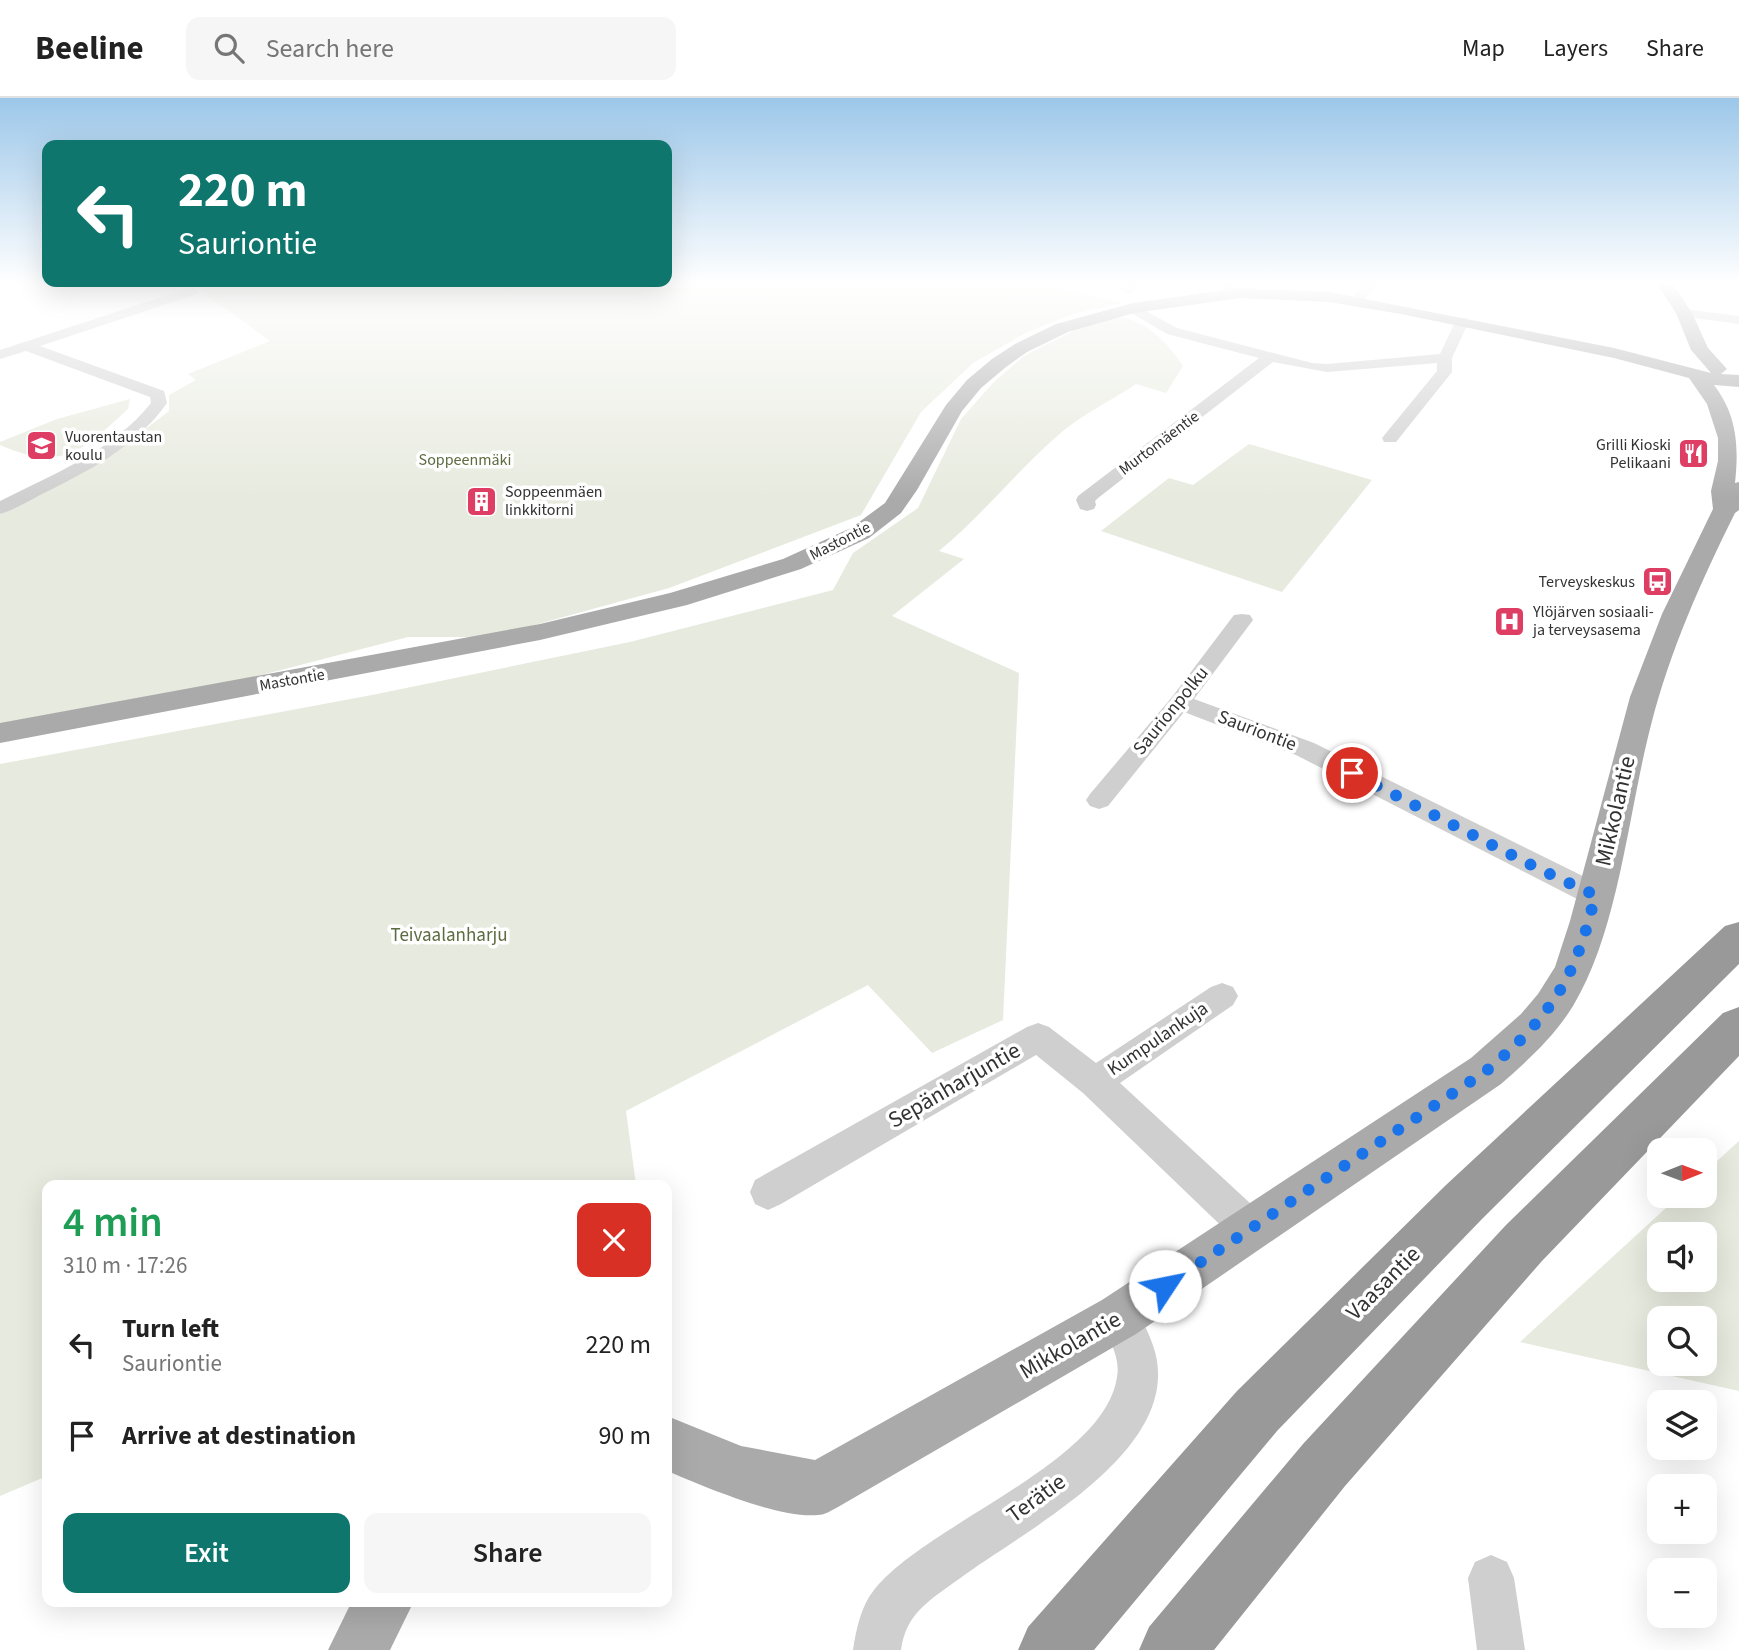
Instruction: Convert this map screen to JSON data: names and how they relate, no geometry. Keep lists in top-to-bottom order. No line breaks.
{"streets":{"highway":["Vaasantie"],"main road":["Mastontie","Mikkolantie"],"street":["Murtomäentie","Saurionpolku","Sauriontie","Kumpulankuja","Sepänharjuntie","Terätie"]},"crossings":[["Mastontie","Mikkolantie"],["Saurionpolku","Sauriontie"],["Sauriontie","Mikkolantie"],["Mikkolantie","Sepänharjuntie"],["Mikkolantie","Terätie"],["Kumpulankuja","Sepänharjuntie"]],"parks":["Soppeenmäki","Teivaalanharju"],"places":{"school or university":["Vuorentaustan koulu"],"restaurant":["Grilli Kioski Pelikaani"],"building":["Soppeenmäen linkkitorni"],"bus stop":["Terveyskeskus"],"hospital":["Ylöjärven sosiaali- ja terveysasema"]},"north":"right","page":{"header":"Beeline","search":"Search here","nav":["Map","Layers","Share"],"turn":["220 m","Sauriontie"],"map_buttons":["+","−"],"heading":["4 min","310 m · 17:26"],"list":[{"name":"Turn left","note":"Sauriontie","value":"220 m"},{"name":"Arrive at destination","value":"90 m"}],"buttons":["Exit","Share"]}}
